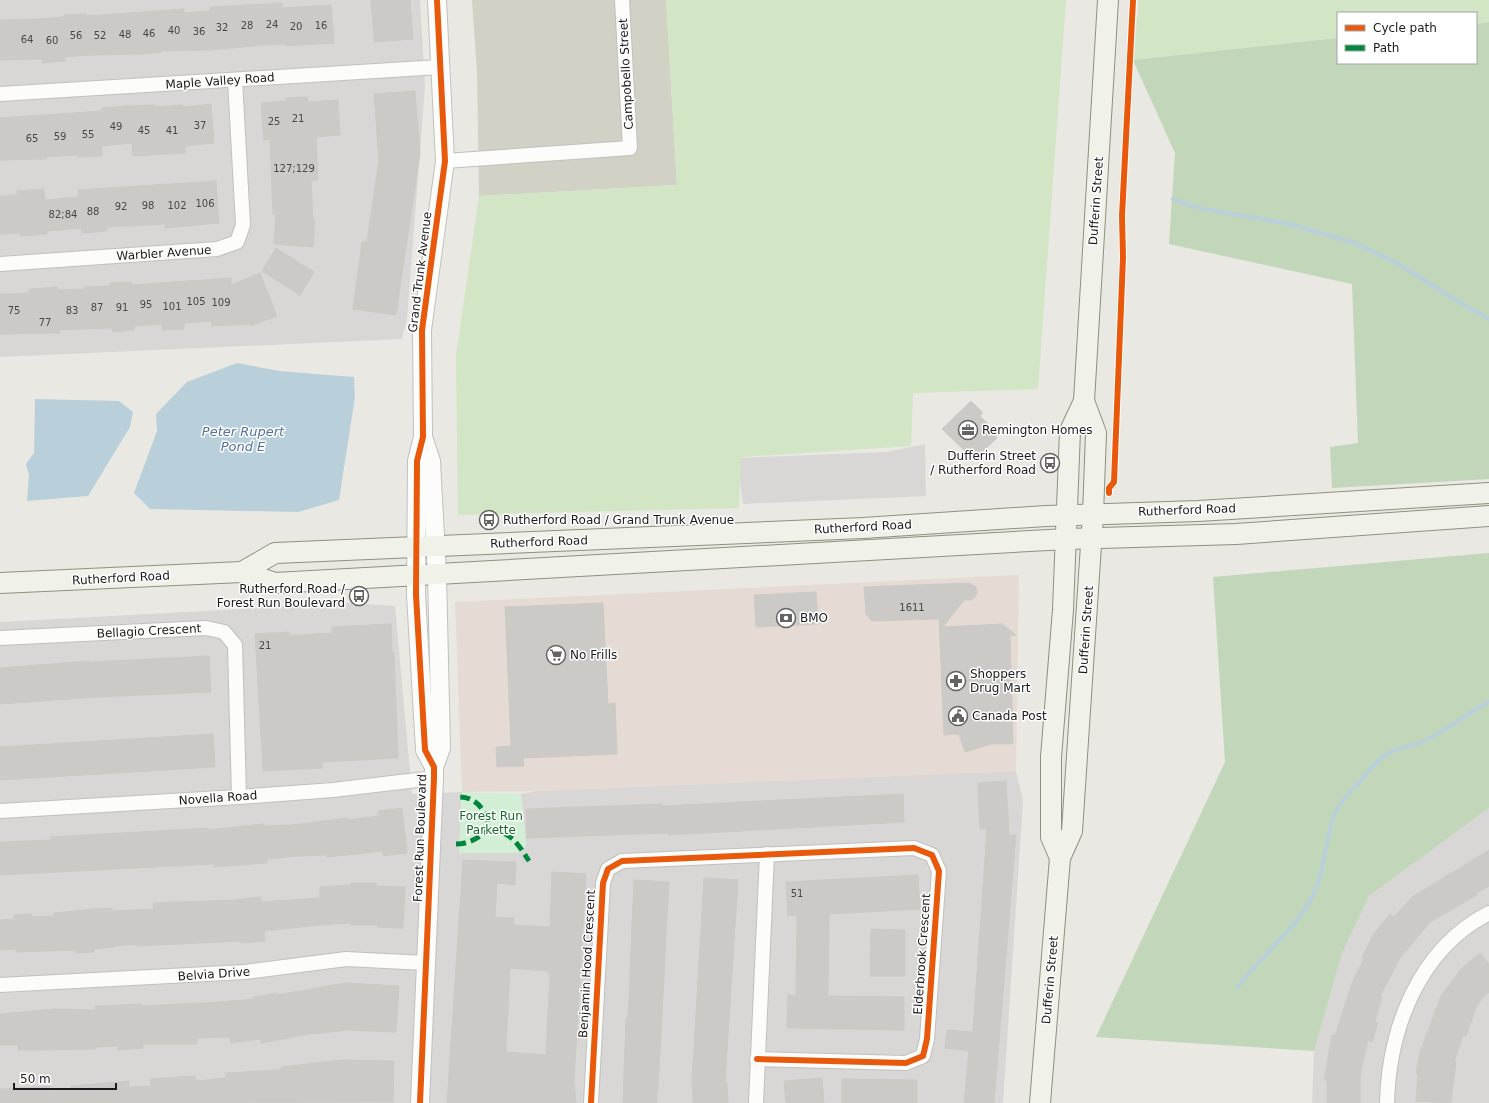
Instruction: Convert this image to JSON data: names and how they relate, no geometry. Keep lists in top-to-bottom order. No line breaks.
{"streets":{"main road":["Dufferin Street","Rutherford Road"],"street":["Campobello Street","Maple Valley Road","Warbler Avenue","Grand Trunk Avenue","Bellagio Crescent","Novella Road","Forest Run Boulevard","Elderbrook Crescent","Benjamin Hood Crescent","Belvia Drive"]},"crossings":[["Campobello Street","Grand Trunk Avenue"],["Maple Valley Road","Warbler Avenue"],["Maple Valley Road","Grand Trunk Avenue"],["Dufferin Street","Rutherford Road"],["Grand Trunk Avenue","Rutherford Road"],["Grand Trunk Avenue","Forest Run Boulevard"],["Rutherford Road","Forest Run Boulevard"],["Bellagio Crescent","Novella Road"],["Novella Road","Forest Run Boulevard"],["Forest Run Boulevard","Belvia Drive"],["Elderbrook Crescent","Benjamin Hood Crescent"]],"water":["Peter Rupert Pond E"],"parks":["Forest Run Parkette"],"places":{"office":["Remington Homes"],"bus stop":["Dufferin Street / Rutherford Road","Rutherford Road / Grand Trunk Avenue","Rutherford Road / Forest Run Boulevard"],"bank":["BMO"],"supermarket":["No Frills"],"pharmacy":["Shoppers Drug Mart"],"public building":["Canada Post"]},"house_numbers":["24","28","16","20","32","40","36","46","48","56","52","64","60","21","25","37","49","45","41","55","59","65","127;129","106","98","102","92","88","82;84","105","109","95","101","87","91","75","83","77","1611","21","51"],"legend":["Cycle path","Path"],"scale_bar":"50 m"}
